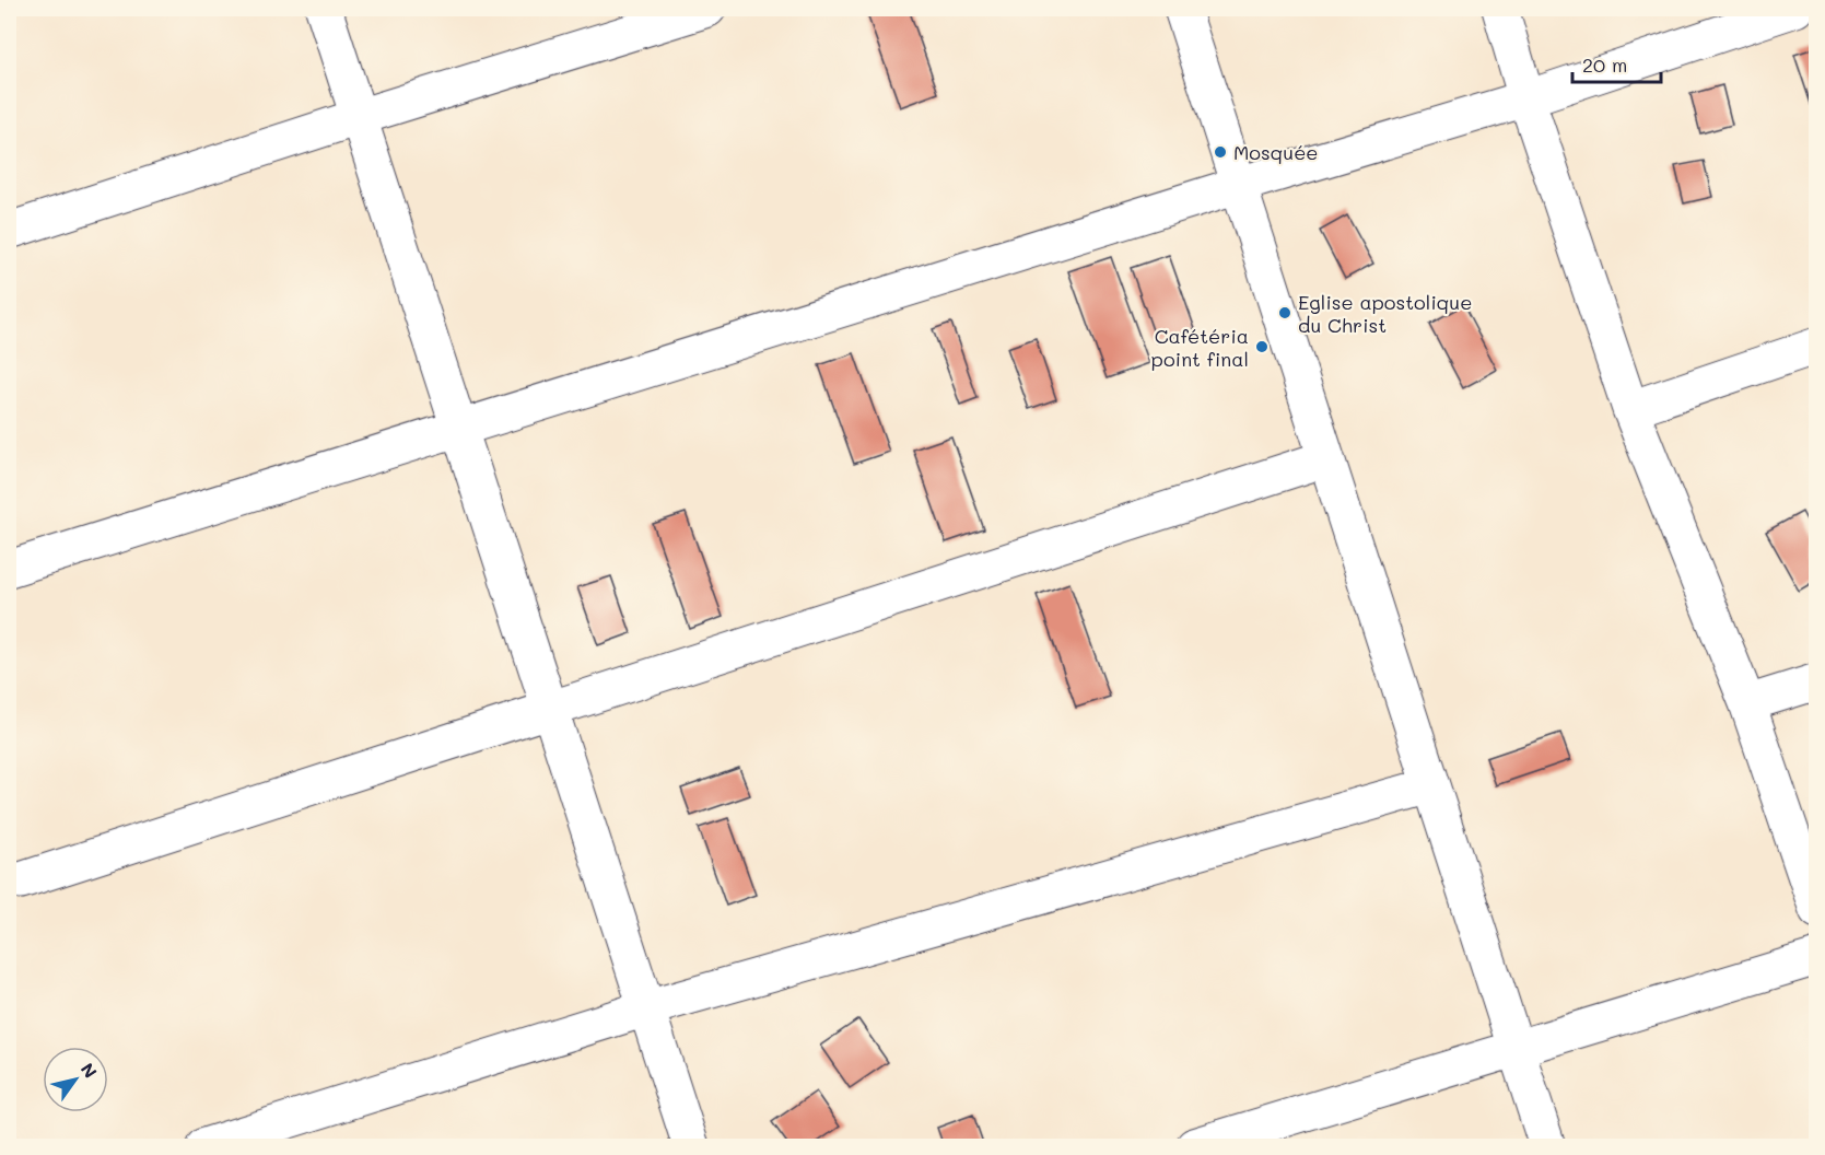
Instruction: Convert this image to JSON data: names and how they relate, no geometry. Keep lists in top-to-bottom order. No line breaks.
{"places":["Mosquée","Eglise apostolique du Christ","Cafétéria point final"],"scale_bar":"20 m","north":"top right"}
